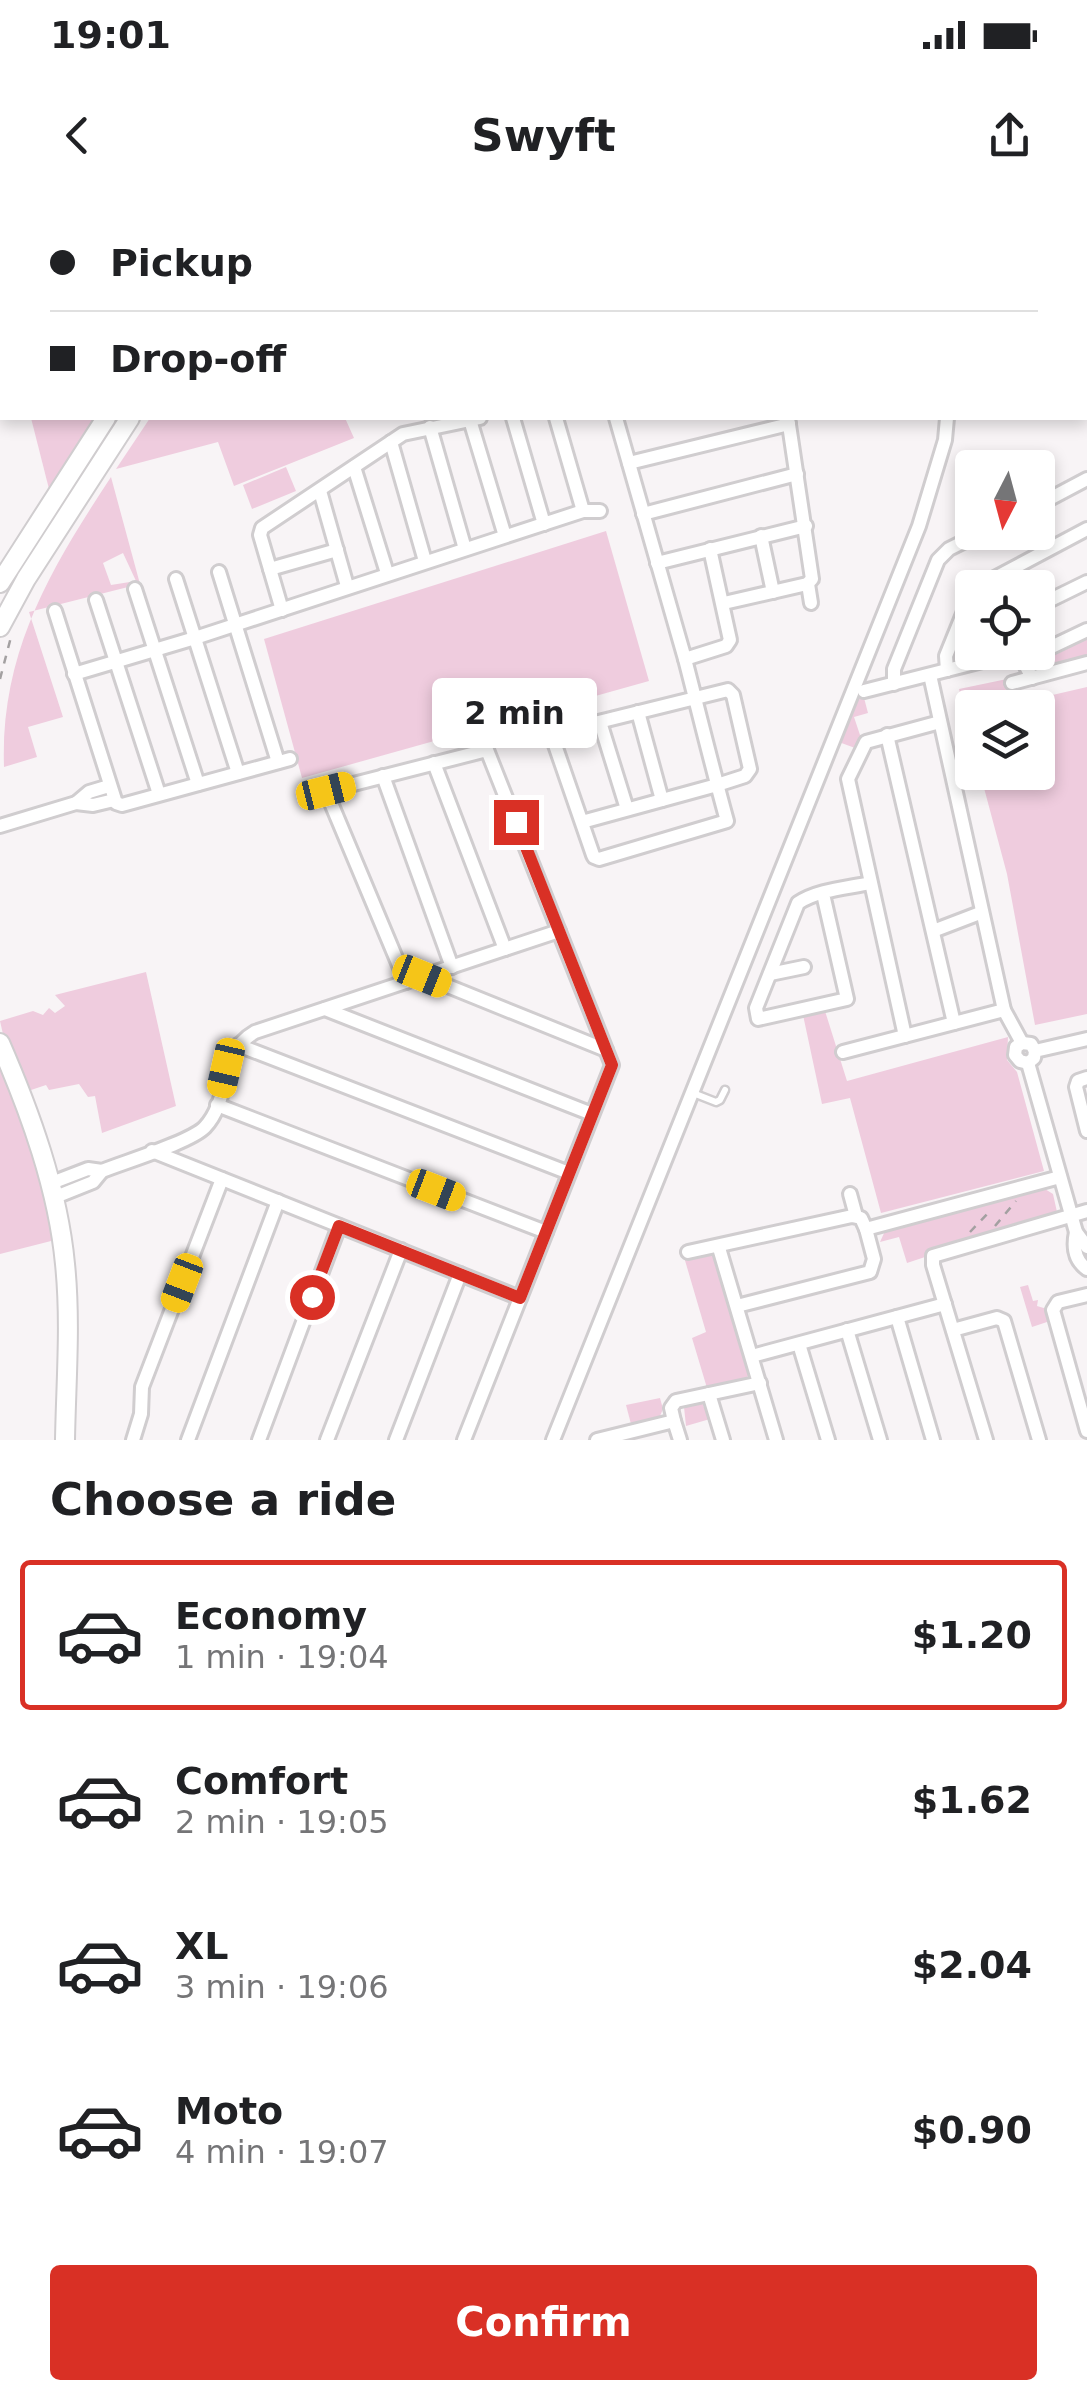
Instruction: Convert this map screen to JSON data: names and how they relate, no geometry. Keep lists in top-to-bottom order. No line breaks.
{"north":"bottom","page":{"status":"19:01","header":"Swyft","banner":["Pickup","Drop-off"],"bubble":"2 min","heading":"Choose a ride","list":[{"name":"Economy","note":"1 min · 19:04","value":"$1.20"},{"name":"Comfort","note":"2 min · 19:05","value":"$1.62"},{"name":"XL","note":"3 min · 19:06","value":"$2.04"},{"name":"Moto","note":"4 min · 19:07","value":"$0.90"}],"buttons":"Confirm"}}
